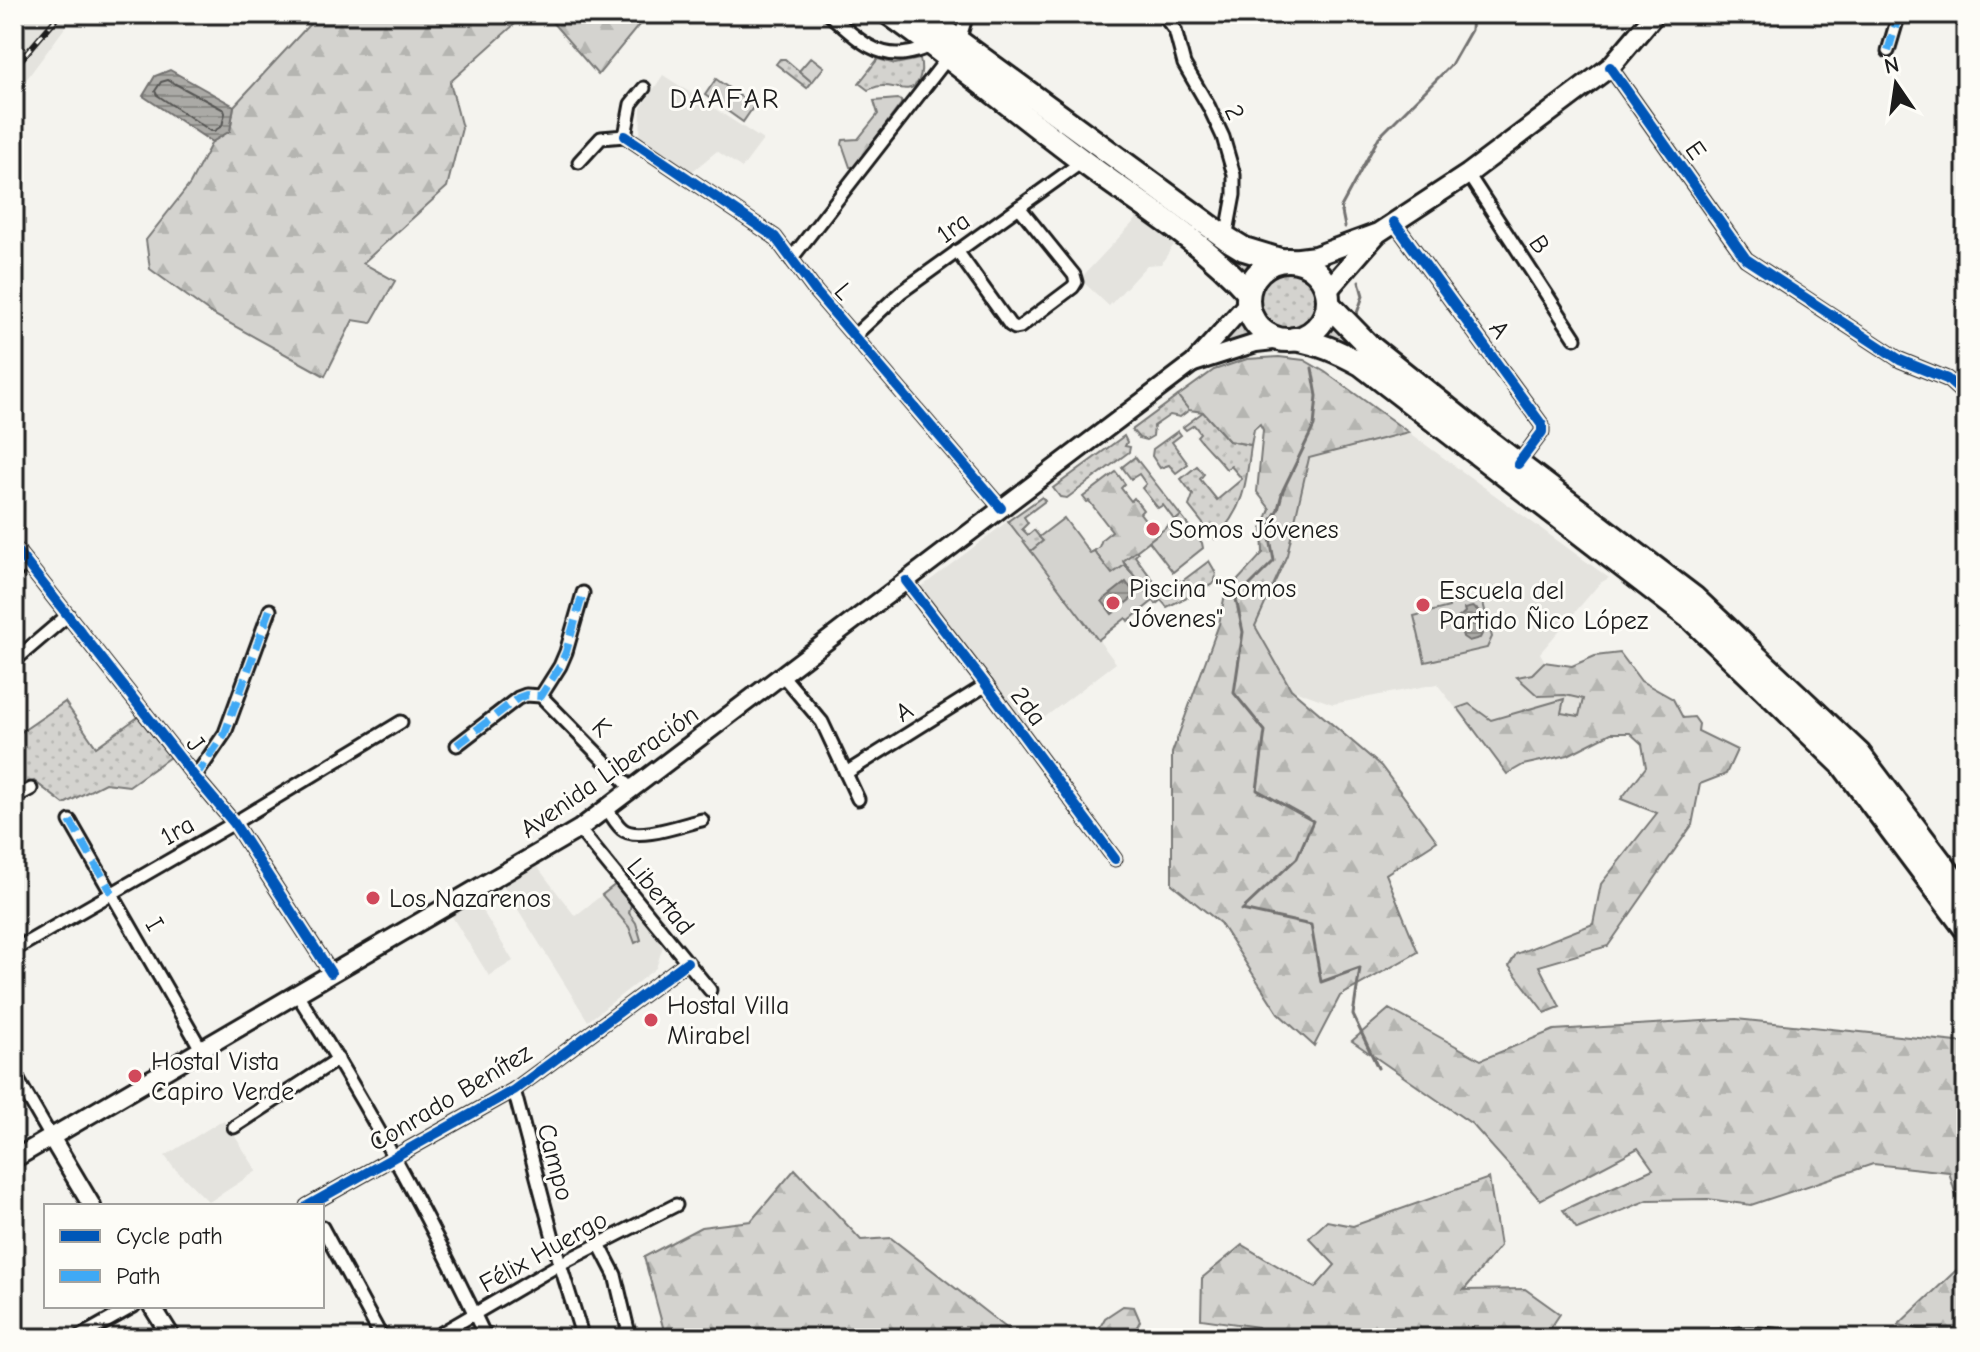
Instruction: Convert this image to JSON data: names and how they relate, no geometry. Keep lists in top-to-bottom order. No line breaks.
{"streets":{"main road":["Avenida Liberación"],"street":["2","E","1ra","B","L","A","2da","K","J","Libertad","I","Conrado Benítez","Campo","Félix Huergo"]},"crossings":[["1ra","L"],["1ra","J"],["1ra","I"],["L","Avenida Liberación"],["A","2da"],["2da","Avenida Liberación"],["K","Avenida Liberación"],["J","Avenida Liberación"],["Avenida Liberación","Libertad"],["Avenida Liberación","I"],["Libertad","Conrado Benítez"],["Conrado Benítez","Campo"],["Campo","Félix Huergo"]],"districts":["DAAFAR"],"places":["Somos Jóvenes","Piscina \"Somos Jóvenes\"","Escuela del Partido Ñico López","Los Nazarenos","Hostal Villa Mirabel","Hostal Vista Capiro Verde"],"legend":["Cycle path","Path"],"north":"top"}
